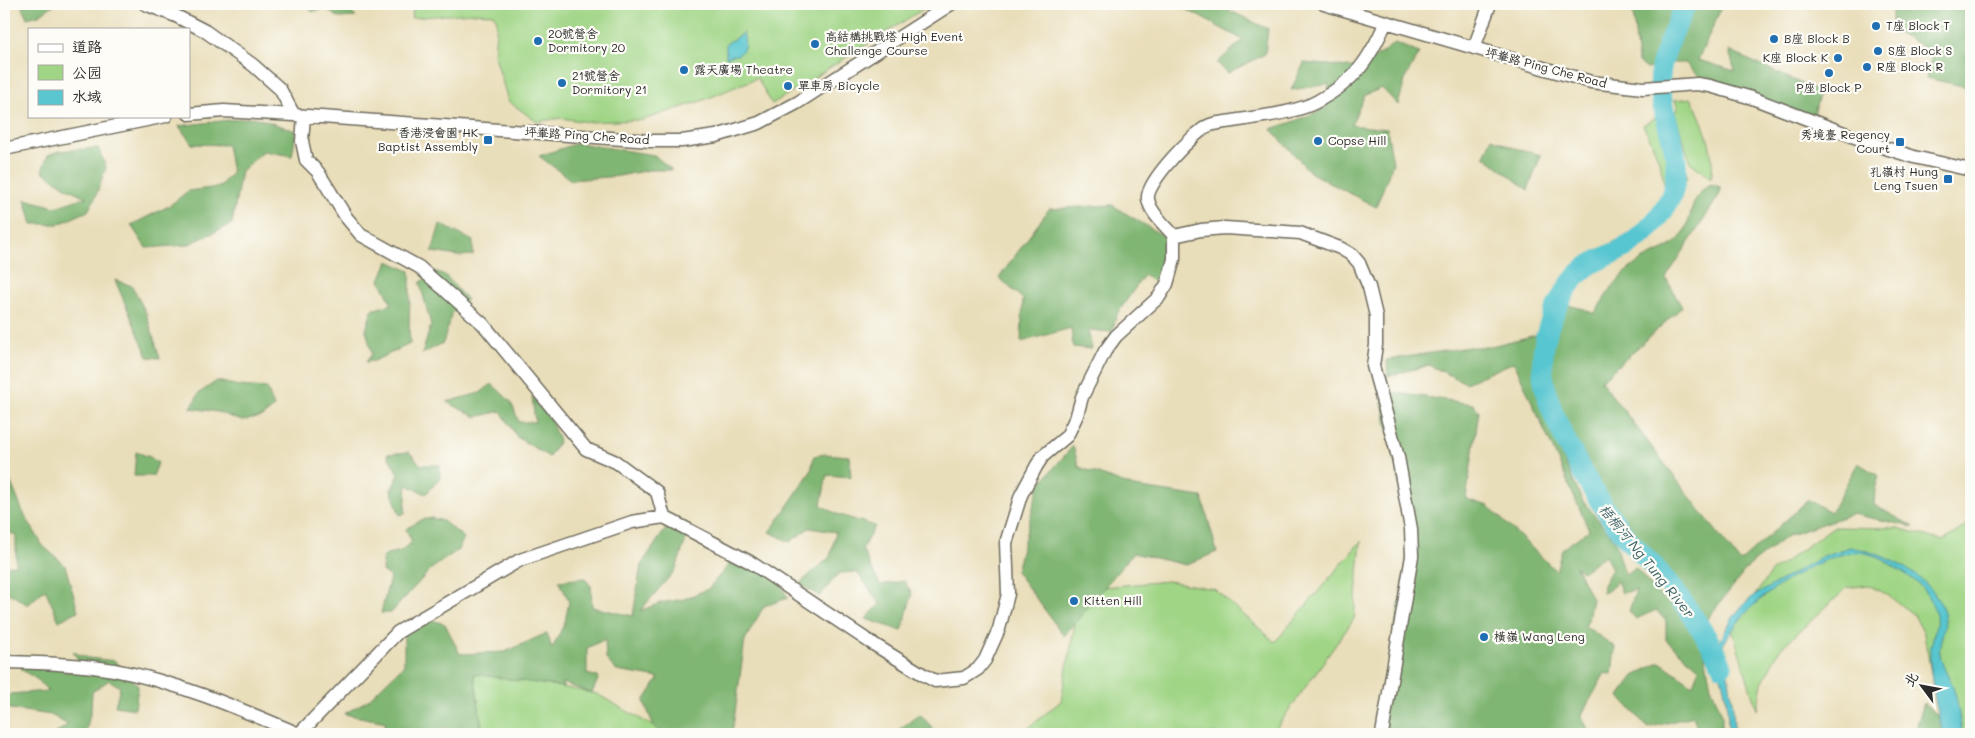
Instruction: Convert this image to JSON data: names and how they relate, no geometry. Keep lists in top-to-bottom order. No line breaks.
{"streets":{"street":["坪輋路 Ping Che Road"]},"water":["梧桐河 Ng Tung River"],"places":{"other":["T座 Block T","B座 Block B","20號營舍 Dormitory 20","高結構挑戰塔 High Event Challenge Course","S座 Block S","K座 Block K","R座 Block R","露天廣場 Theatre","P座 Block P","21號營舍 Dormitory 21","單車房 Bicycle","Copse Hill","Kitten Hill","橫嶺 Wang Leng"],"transit":["香港浸會園 HK Baptist Assembly","秀境臺 Regency Court","孔嶺村 Hung Leng Tsuen"]},"legend":["道路","公园","水域"],"north":"top left"}
